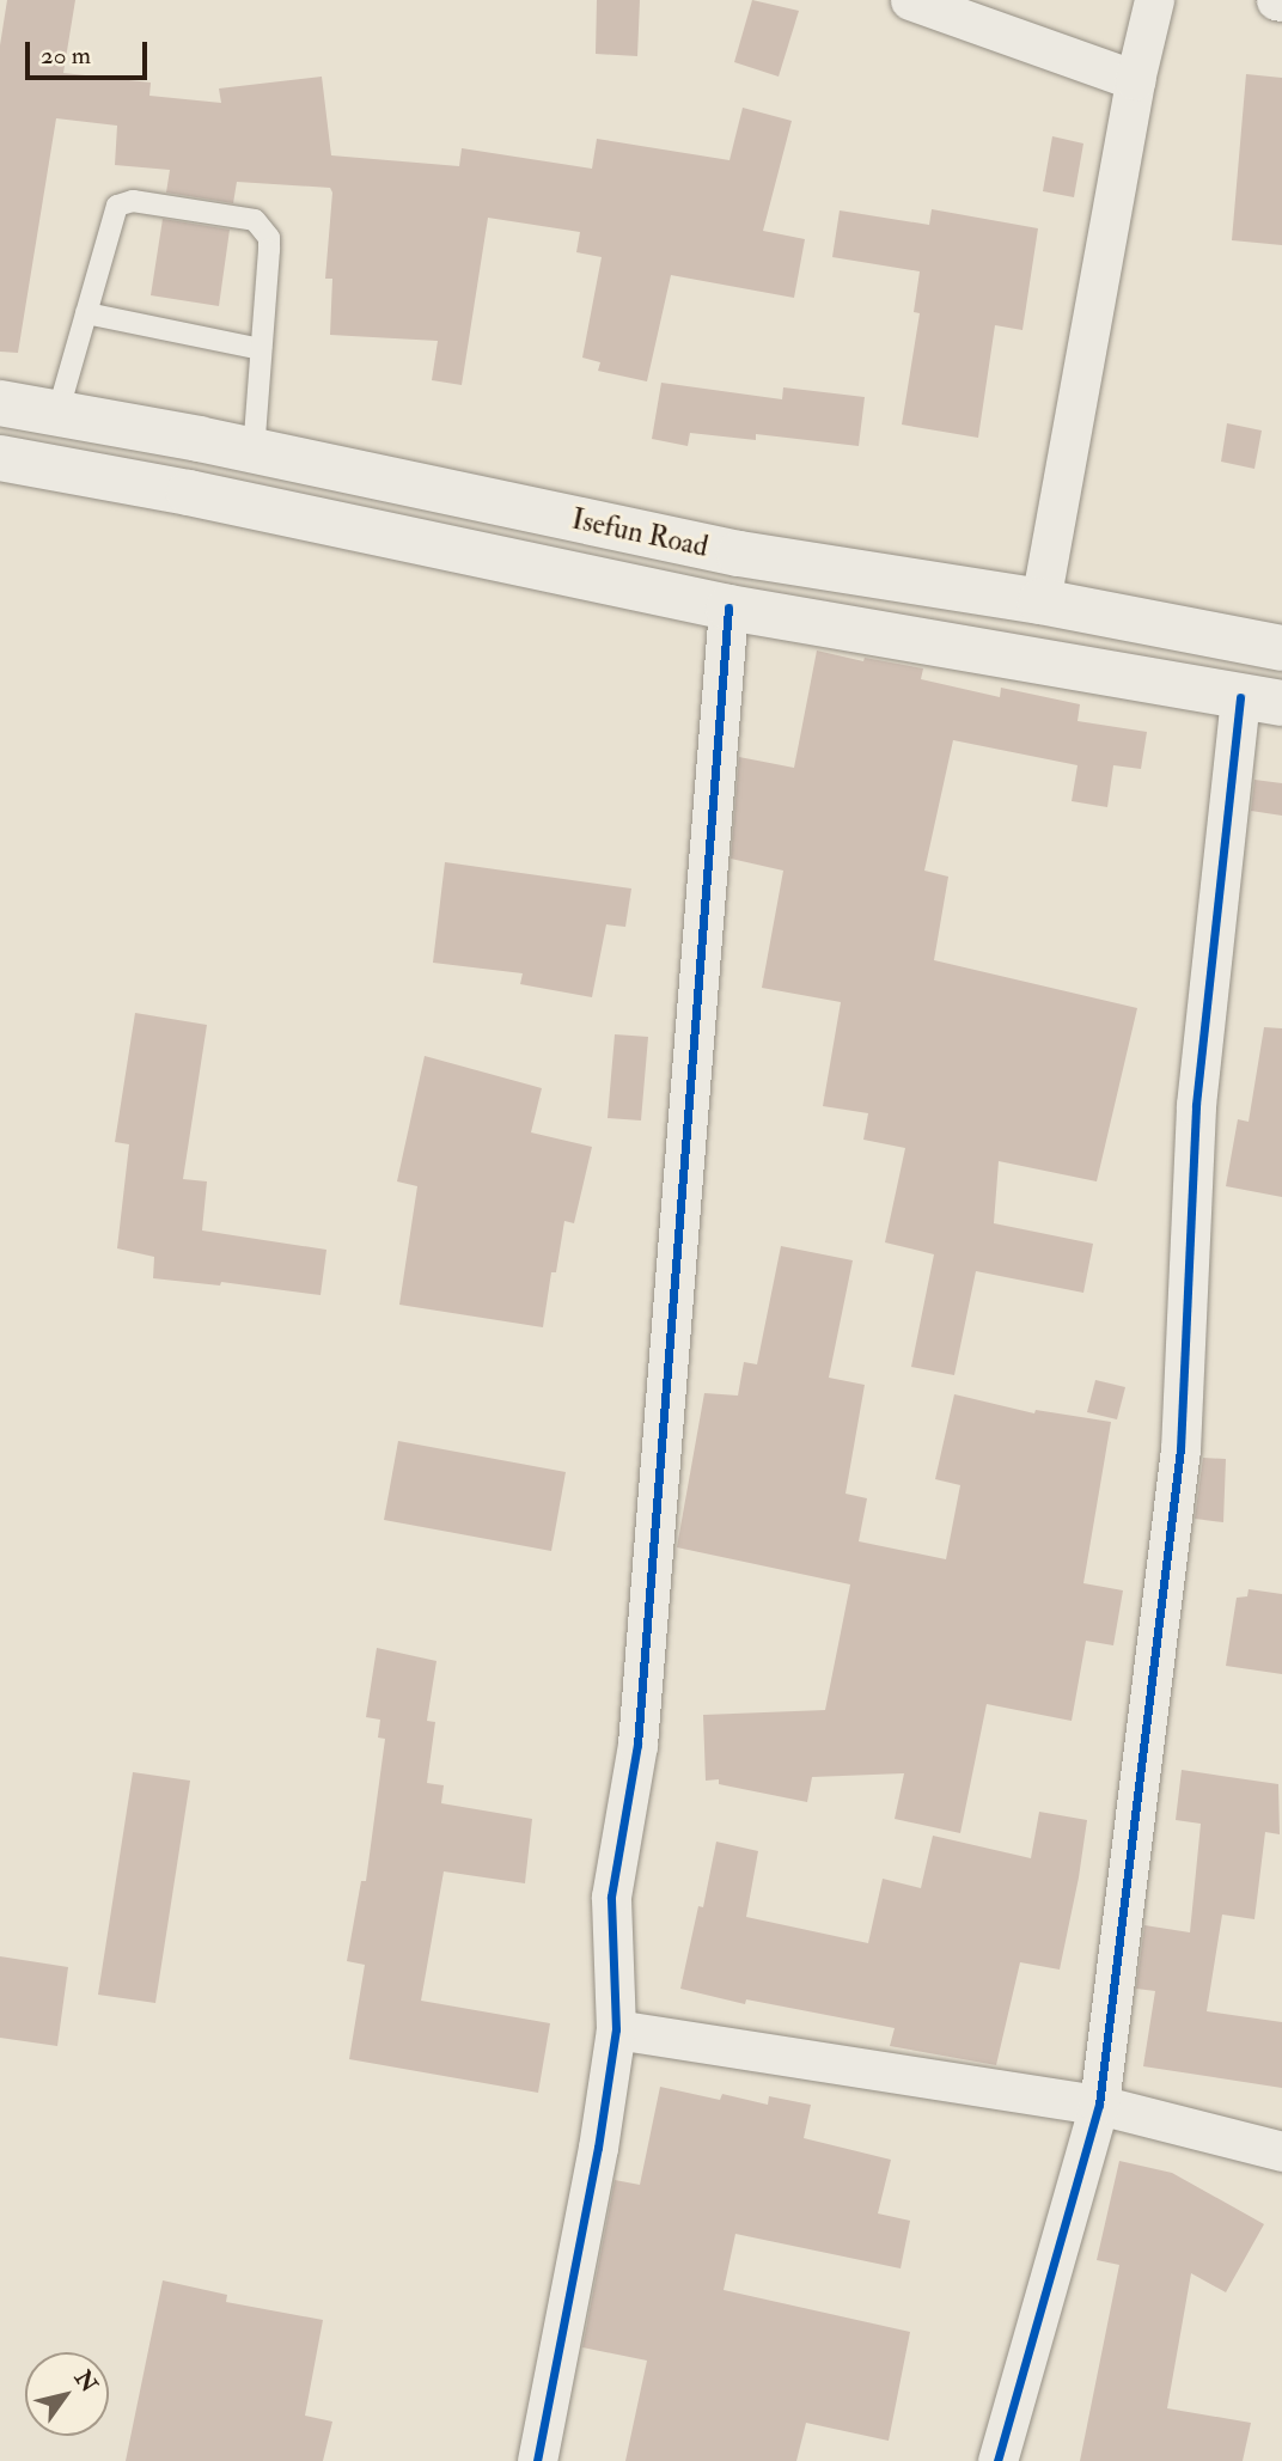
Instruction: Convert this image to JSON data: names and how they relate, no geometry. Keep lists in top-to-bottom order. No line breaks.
{"streets":{"street":["Isefun Road"]},"scale_bar":"20 m","north":"top right"}
